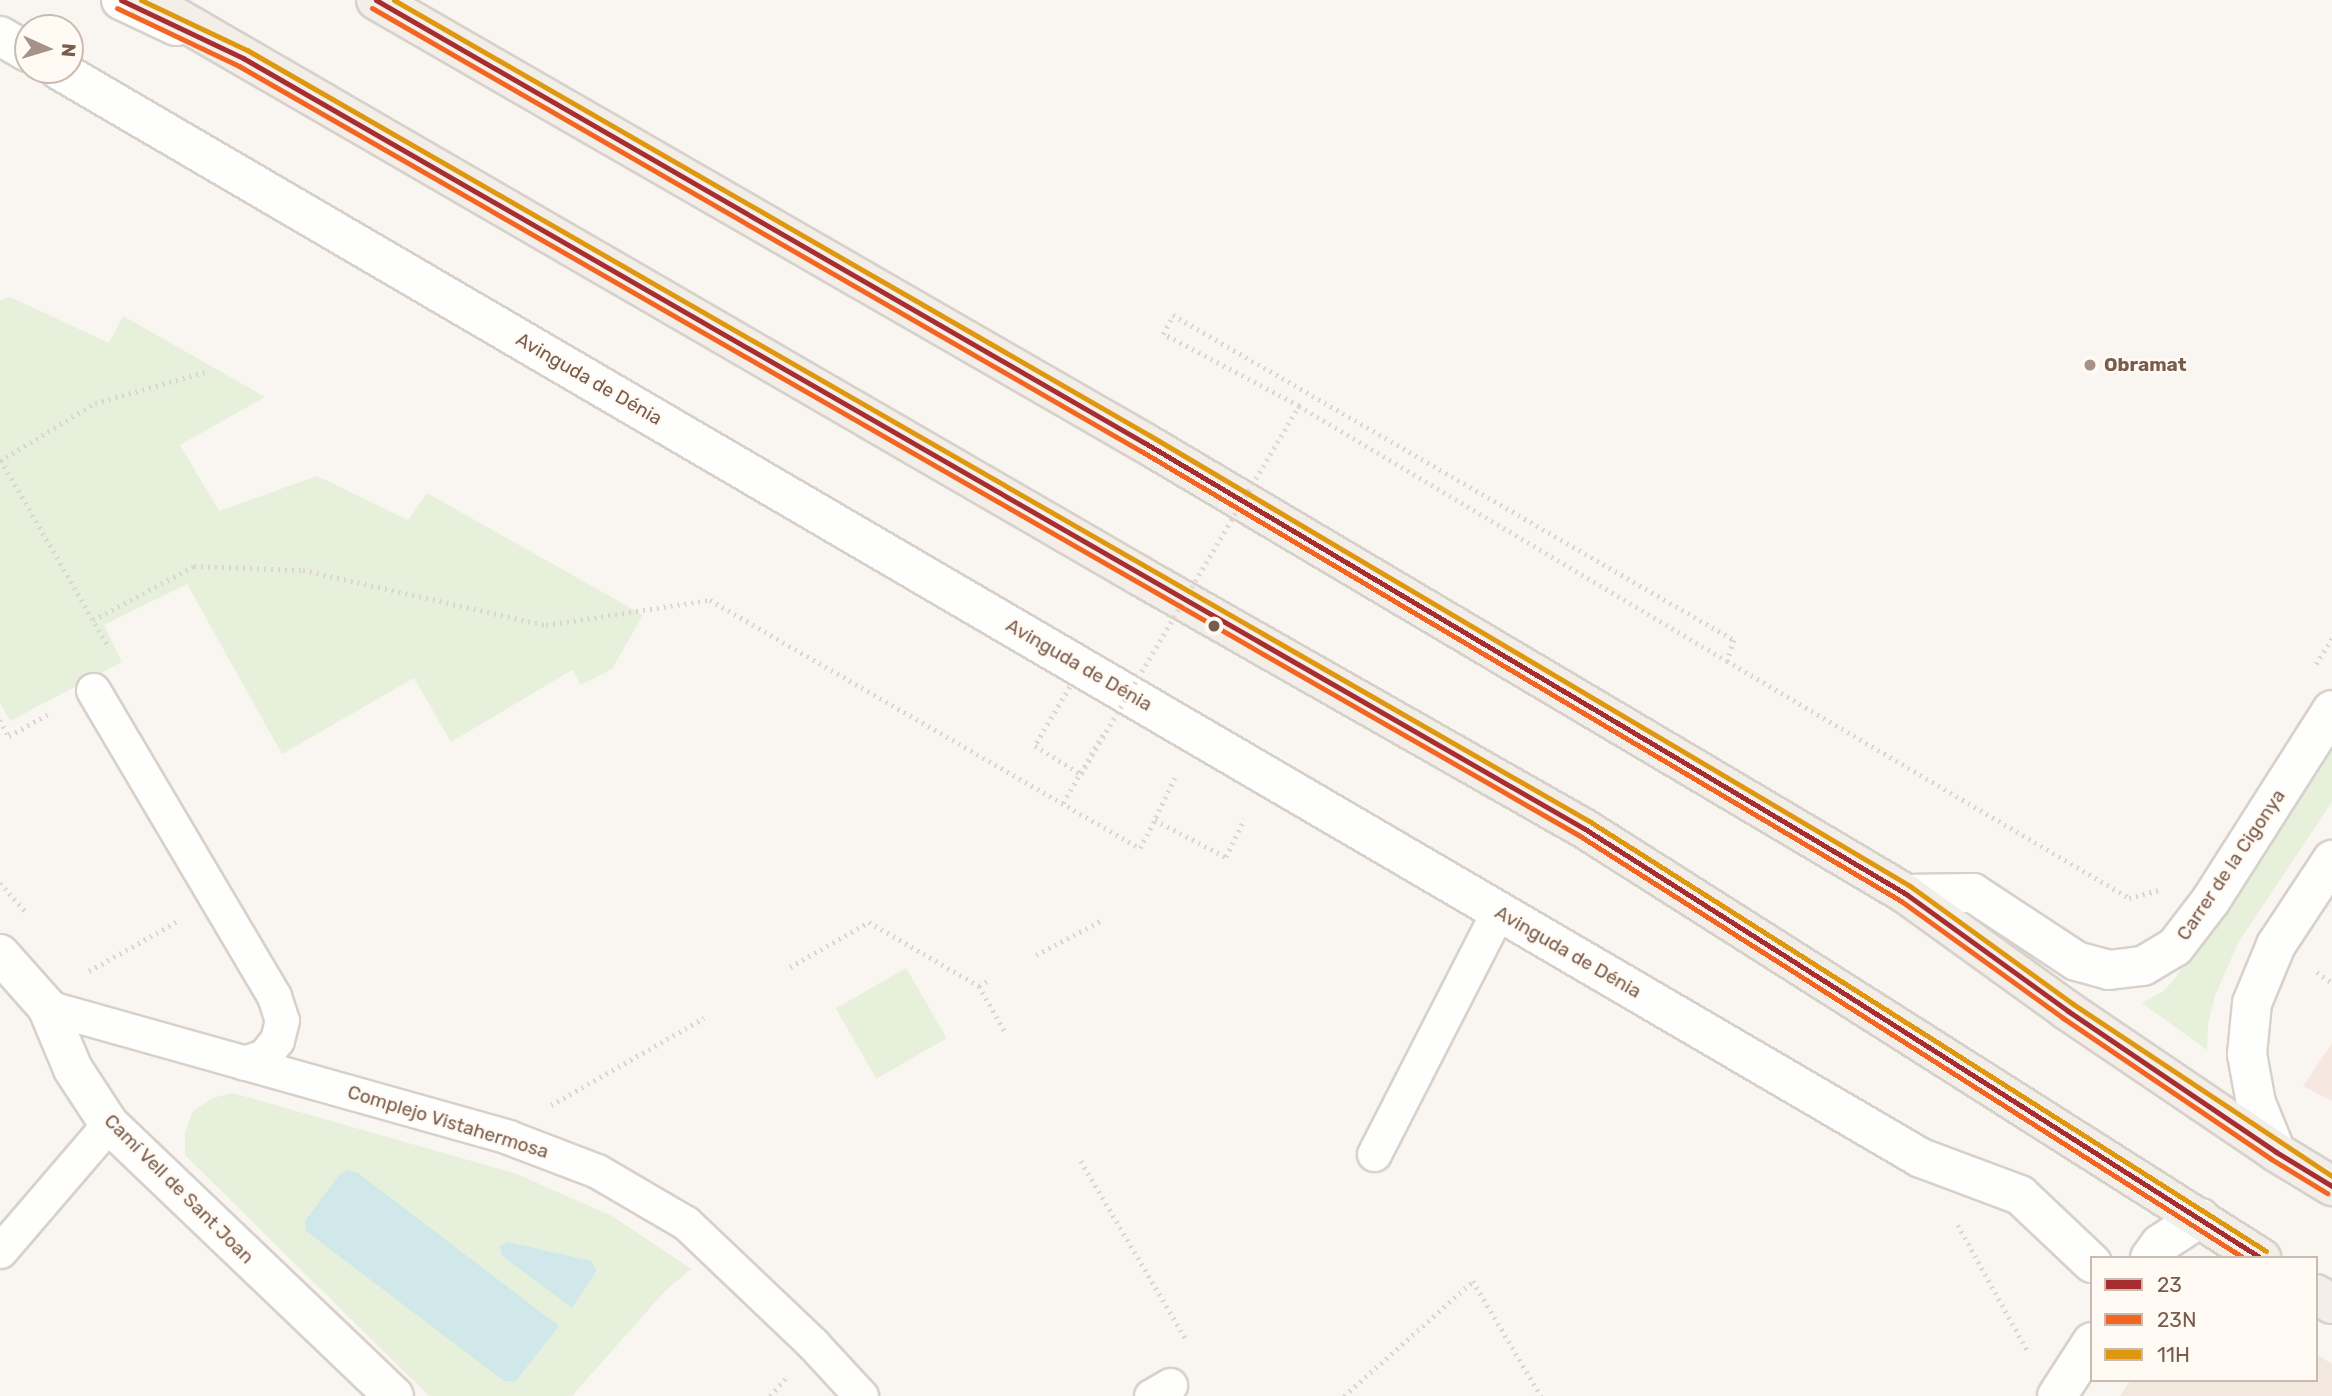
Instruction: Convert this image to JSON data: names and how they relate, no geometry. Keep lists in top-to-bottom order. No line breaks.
{"streets":{"street":["Avinguda de Dénia","Carrer de la Cigonya","Camí Vell de Sant Joan"],"lane":["Complejo Vistahermosa"]},"crossings":[["Complejo Vistahermosa","Camí Vell de Sant Joan"]],"places":["Obramat"],"lines":["transit line 23","transit line 11H","transit line 23N"],"legend":["23","23N","11H"],"north":"right"}
